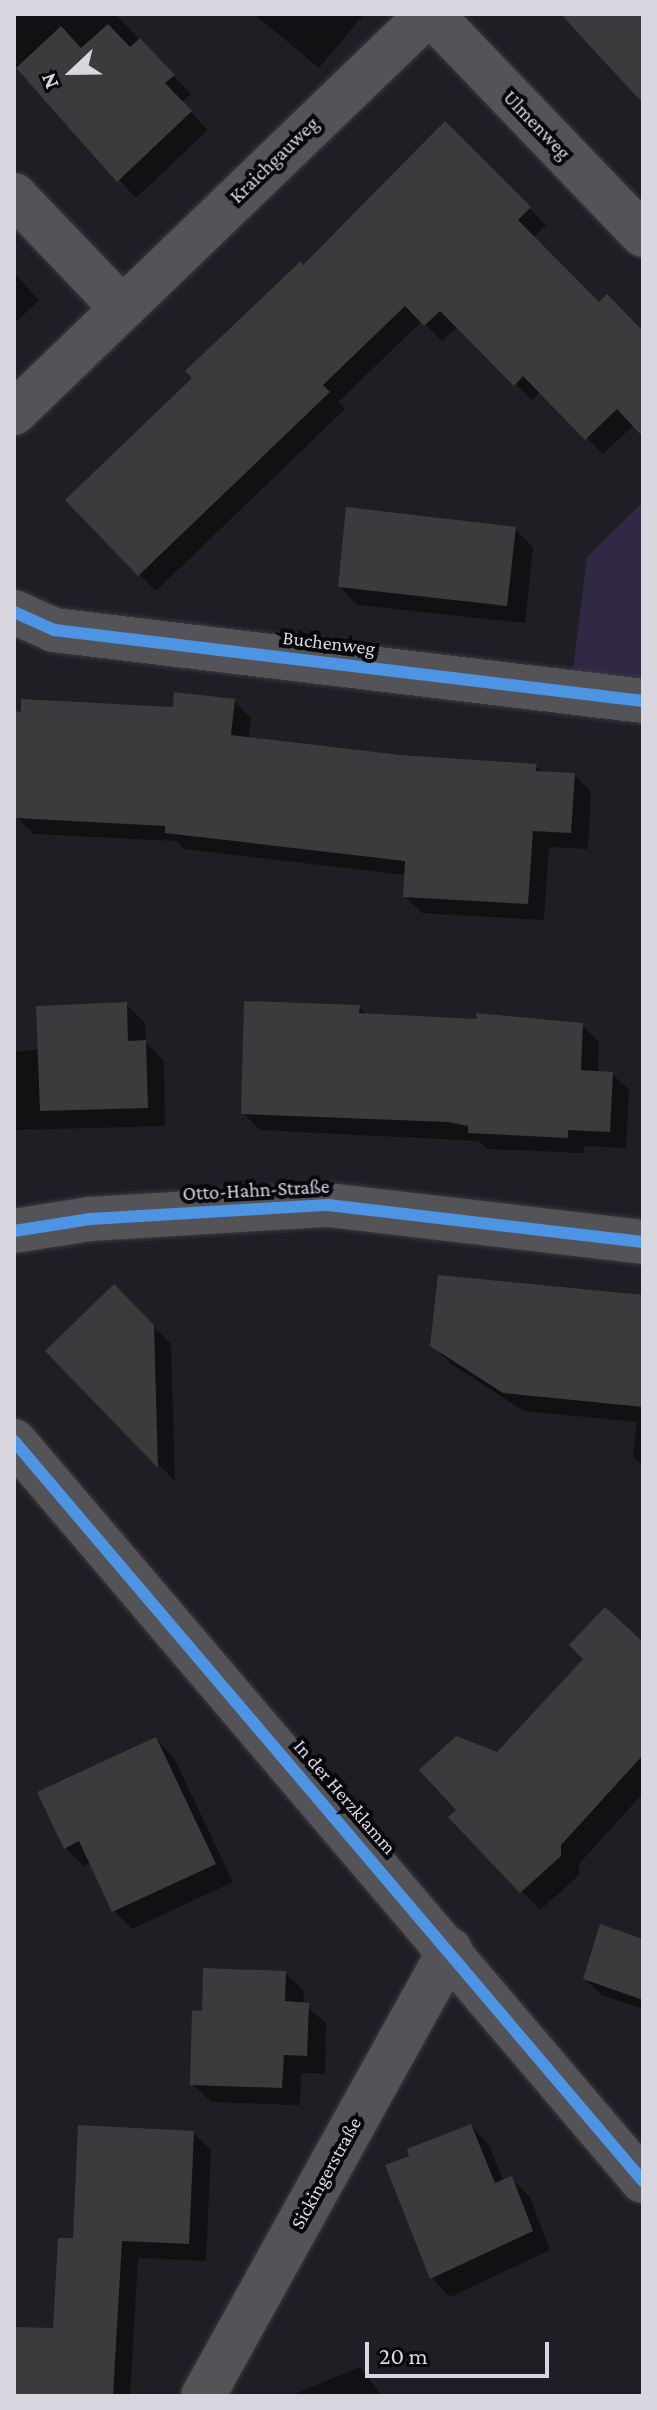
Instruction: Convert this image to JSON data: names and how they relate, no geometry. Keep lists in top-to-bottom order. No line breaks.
{"streets":{"street":["Ulmenweg","Kraichgauweg","Buchenweg","Otto-Hahn-Straße","In der Herzklamm","Sickingerstraße"]},"crossings":[["Ulmenweg","Kraichgauweg"],["In der Herzklamm","Sickingerstraße"]],"scale_bar":"20 m","north":"left"}
